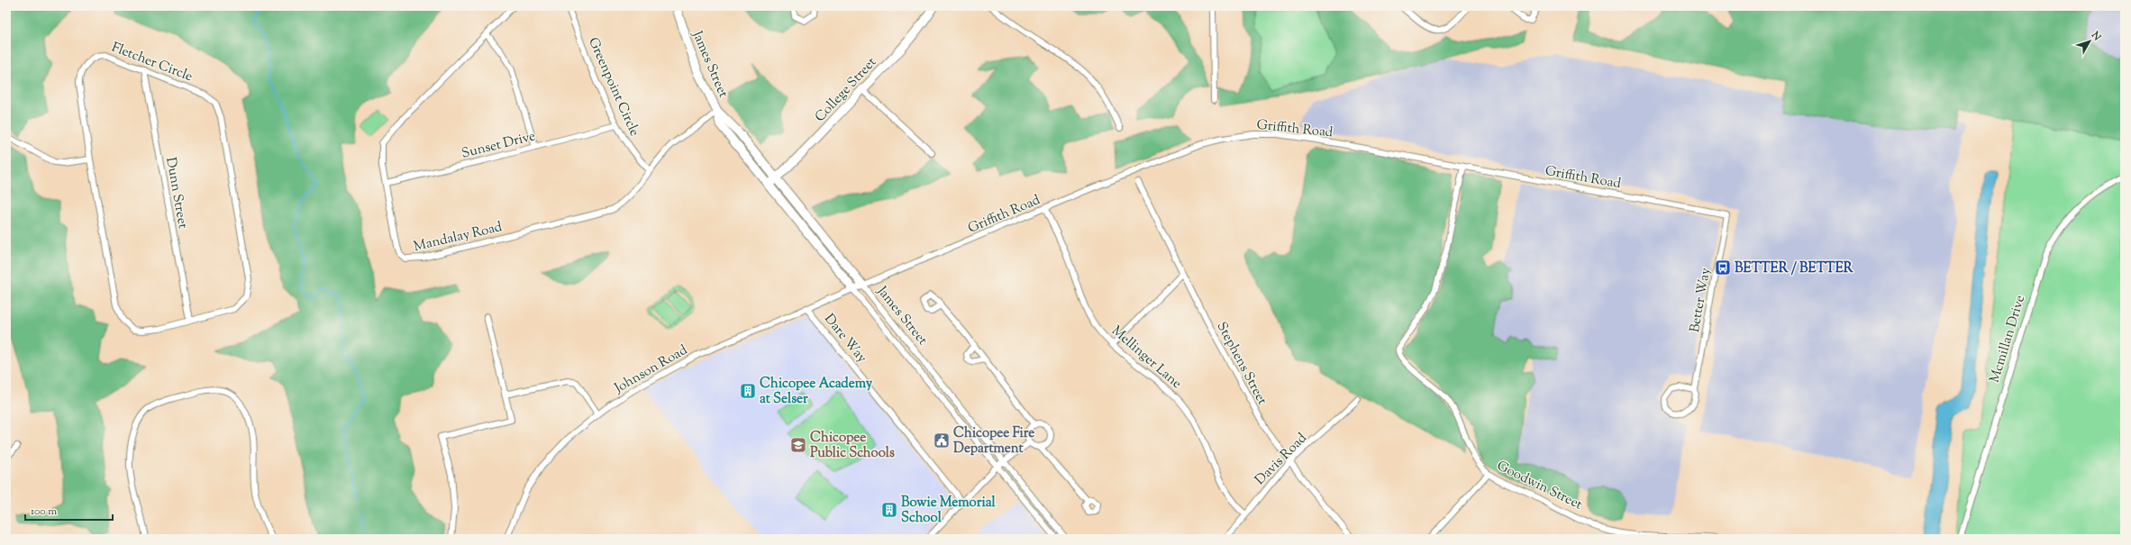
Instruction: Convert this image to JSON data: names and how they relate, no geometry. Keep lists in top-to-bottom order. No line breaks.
{"streets":{"main road":["James Street","College Street"],"street":["Fletcher Circle","Greenpoint Circle","Griffith Road","Sunset Drive","Dunn Street","Mandalay Road","Better Way","Dare Way","Mcmillan Drive","Mellinger Lane","Stephens Street","Johnson Road","Davis Road","Goodwin Street"]},"crossings":[["Fletcher Circle","Dunn Street"],["James Street","College Street"],["James Street","Griffith Road"],["James Street","Mandalay Road"],["James Street","Johnson Road"],["Greenpoint Circle","Sunset Drive"],["Greenpoint Circle","Mandalay Road"],["Griffith Road","Better Way"],["Griffith Road","Mellinger Lane"],["Griffith Road","Johnson Road"],["Griffith Road","Goodwin Street"],["Sunset Drive","Mandalay Road"],["Dare Way","Johnson Road"],["Mellinger Lane","Davis Road"],["Stephens Street","Davis Road"]],"places":{"bus stop":["BETTER / BETTER"],"building":["Chicopee Academy at Selser","Bowie Memorial School"],"public building":["Chicopee Fire Department"],"school or university":["Chicopee Public Schools"]},"scale_bar":"100 m","north":"top right"}
